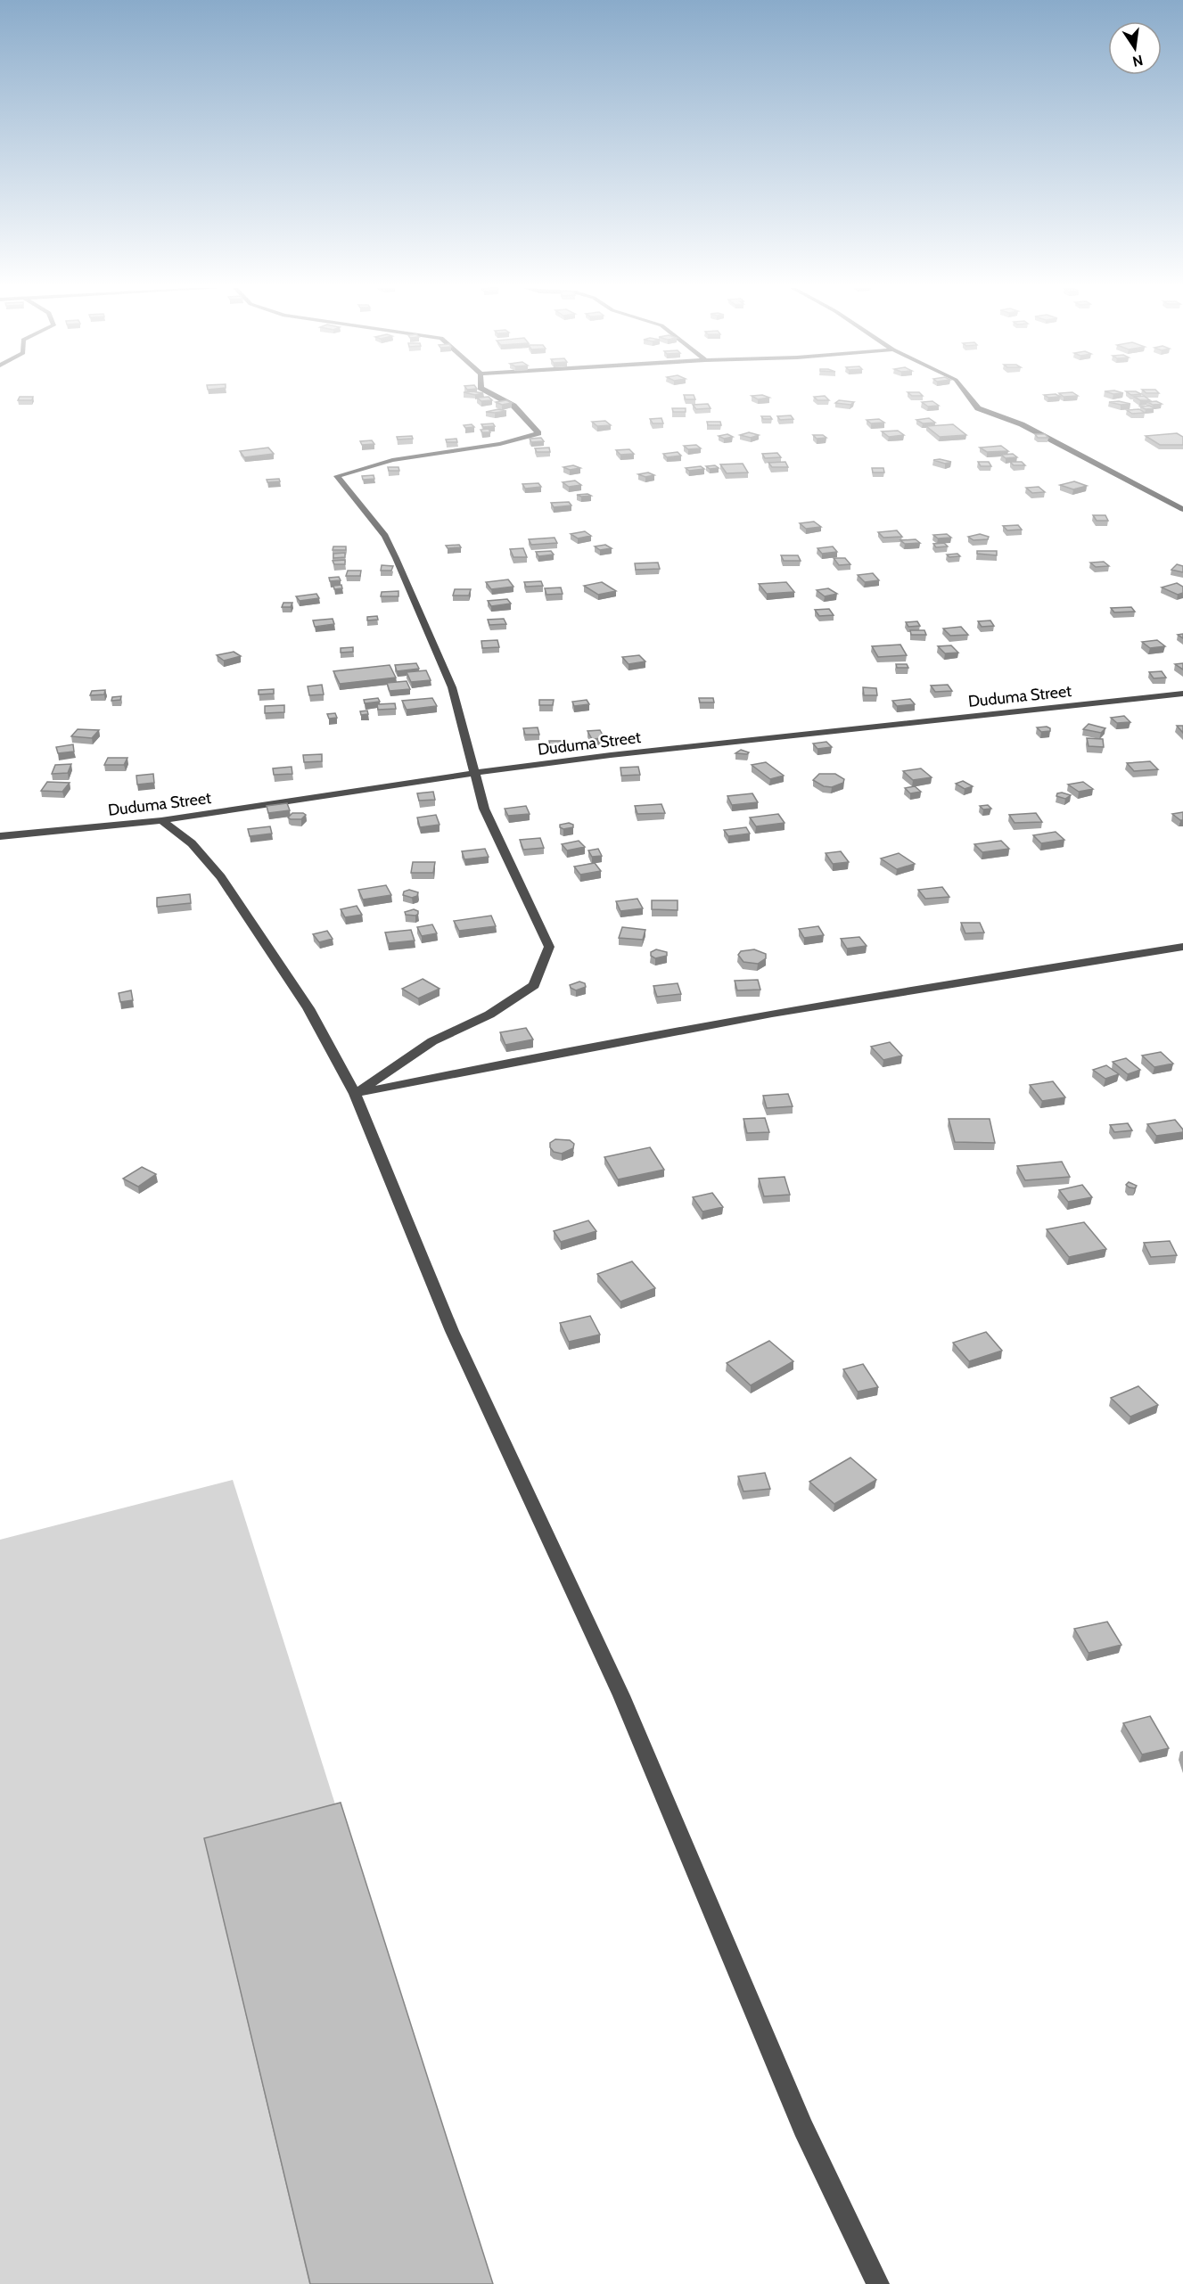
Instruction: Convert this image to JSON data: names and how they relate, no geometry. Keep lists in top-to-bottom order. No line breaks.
{"streets":{"street":["Duduma Street"]},"north":"bottom"}
